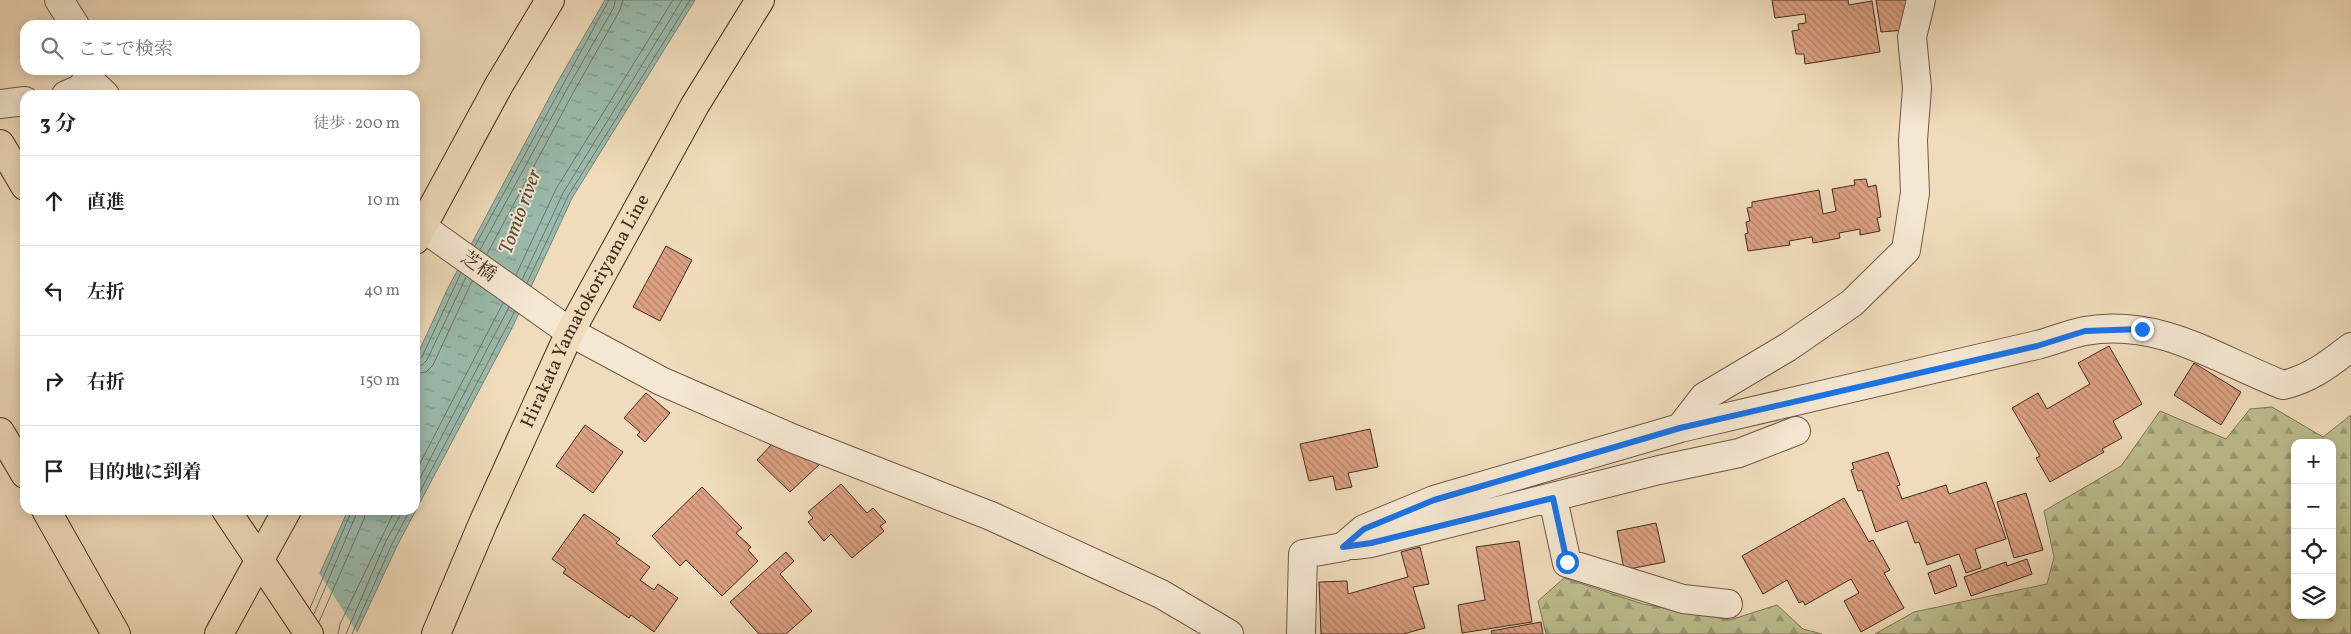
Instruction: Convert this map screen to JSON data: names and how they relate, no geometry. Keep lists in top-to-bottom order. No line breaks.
{"streets":{"main road":["Hirakata Yamatokoriyama Line"],"street":["芝橋"]},"crossings":[["芝橋","Hirakata Yamatokoriyama Line"]],"water":["Tomio river"],"page":{"search":"ここで検索","heading":["3 分","徒歩 · 200 m"],"list":[["直進","10 m"],["左折","40 m"],["右折","150 m"],"目的地に到着"],"map_buttons":["+","−"]}}
